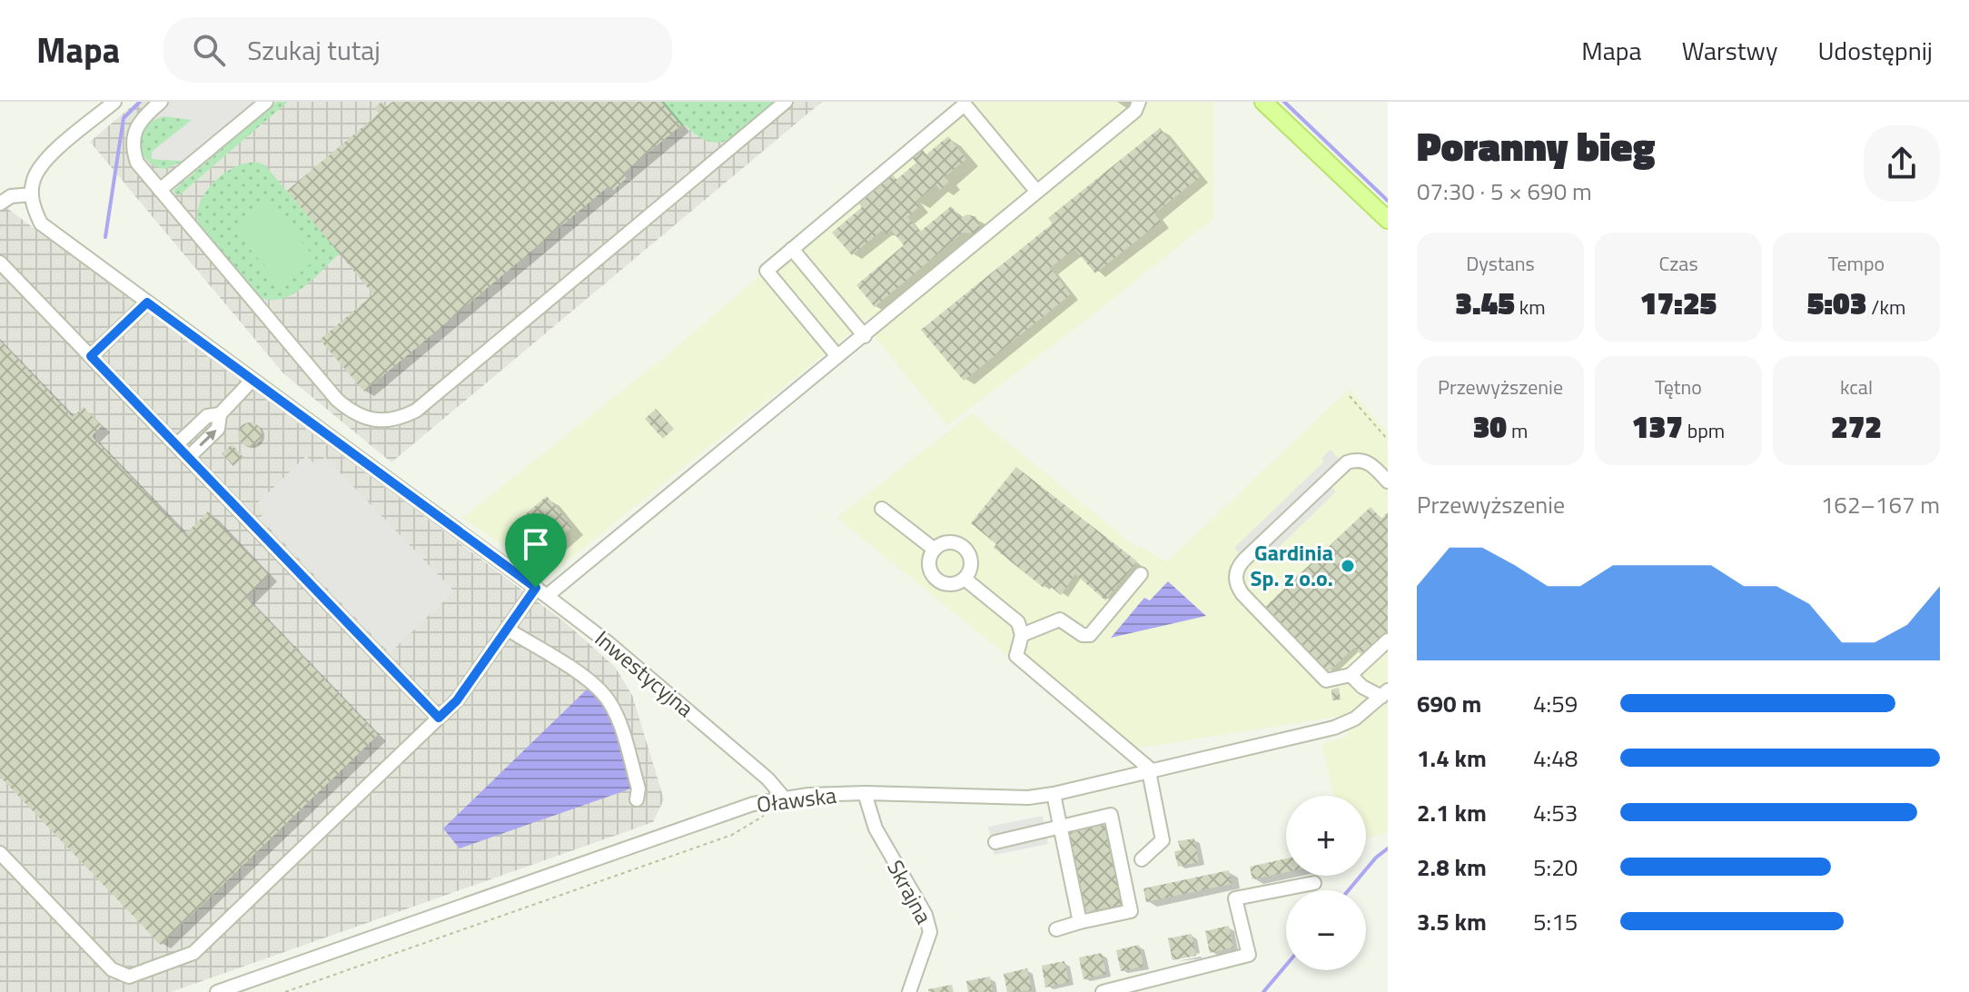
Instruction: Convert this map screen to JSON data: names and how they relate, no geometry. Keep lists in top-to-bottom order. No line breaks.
{"streets":{"street":["Inwestycyjna","Oławska","Skrajna"]},"crossings":[["Inwestycyjna","Oławska"],["Oławska","Skrajna"]],"places":["Gardinia Sp. z o.o."],"page":{"header":"Mapa","search":"Szukaj tutaj","nav":["Mapa","Warstwy","Udostępnij"],"heading":["Poranny bieg","07:30 · 5 × 690 m"],"stats":[["Dystans","3.45 km"],["Czas","17:25"],["Tempo","5:03 /km"],["Przewyższenie","30 m"],["Tętno","137 bpm"],["kcal","272"]],"chart":["Przewyższenie","162–167 m"],"list":[{"name":"690 m","note":"4:59"},{"name":"1.4 km","note":"4:48"},{"name":"2.1 km","note":"4:53"},{"name":"2.8 km","note":"5:20"},{"name":"3.5 km","note":"5:15"}],"map_buttons":["+","−"]}}
